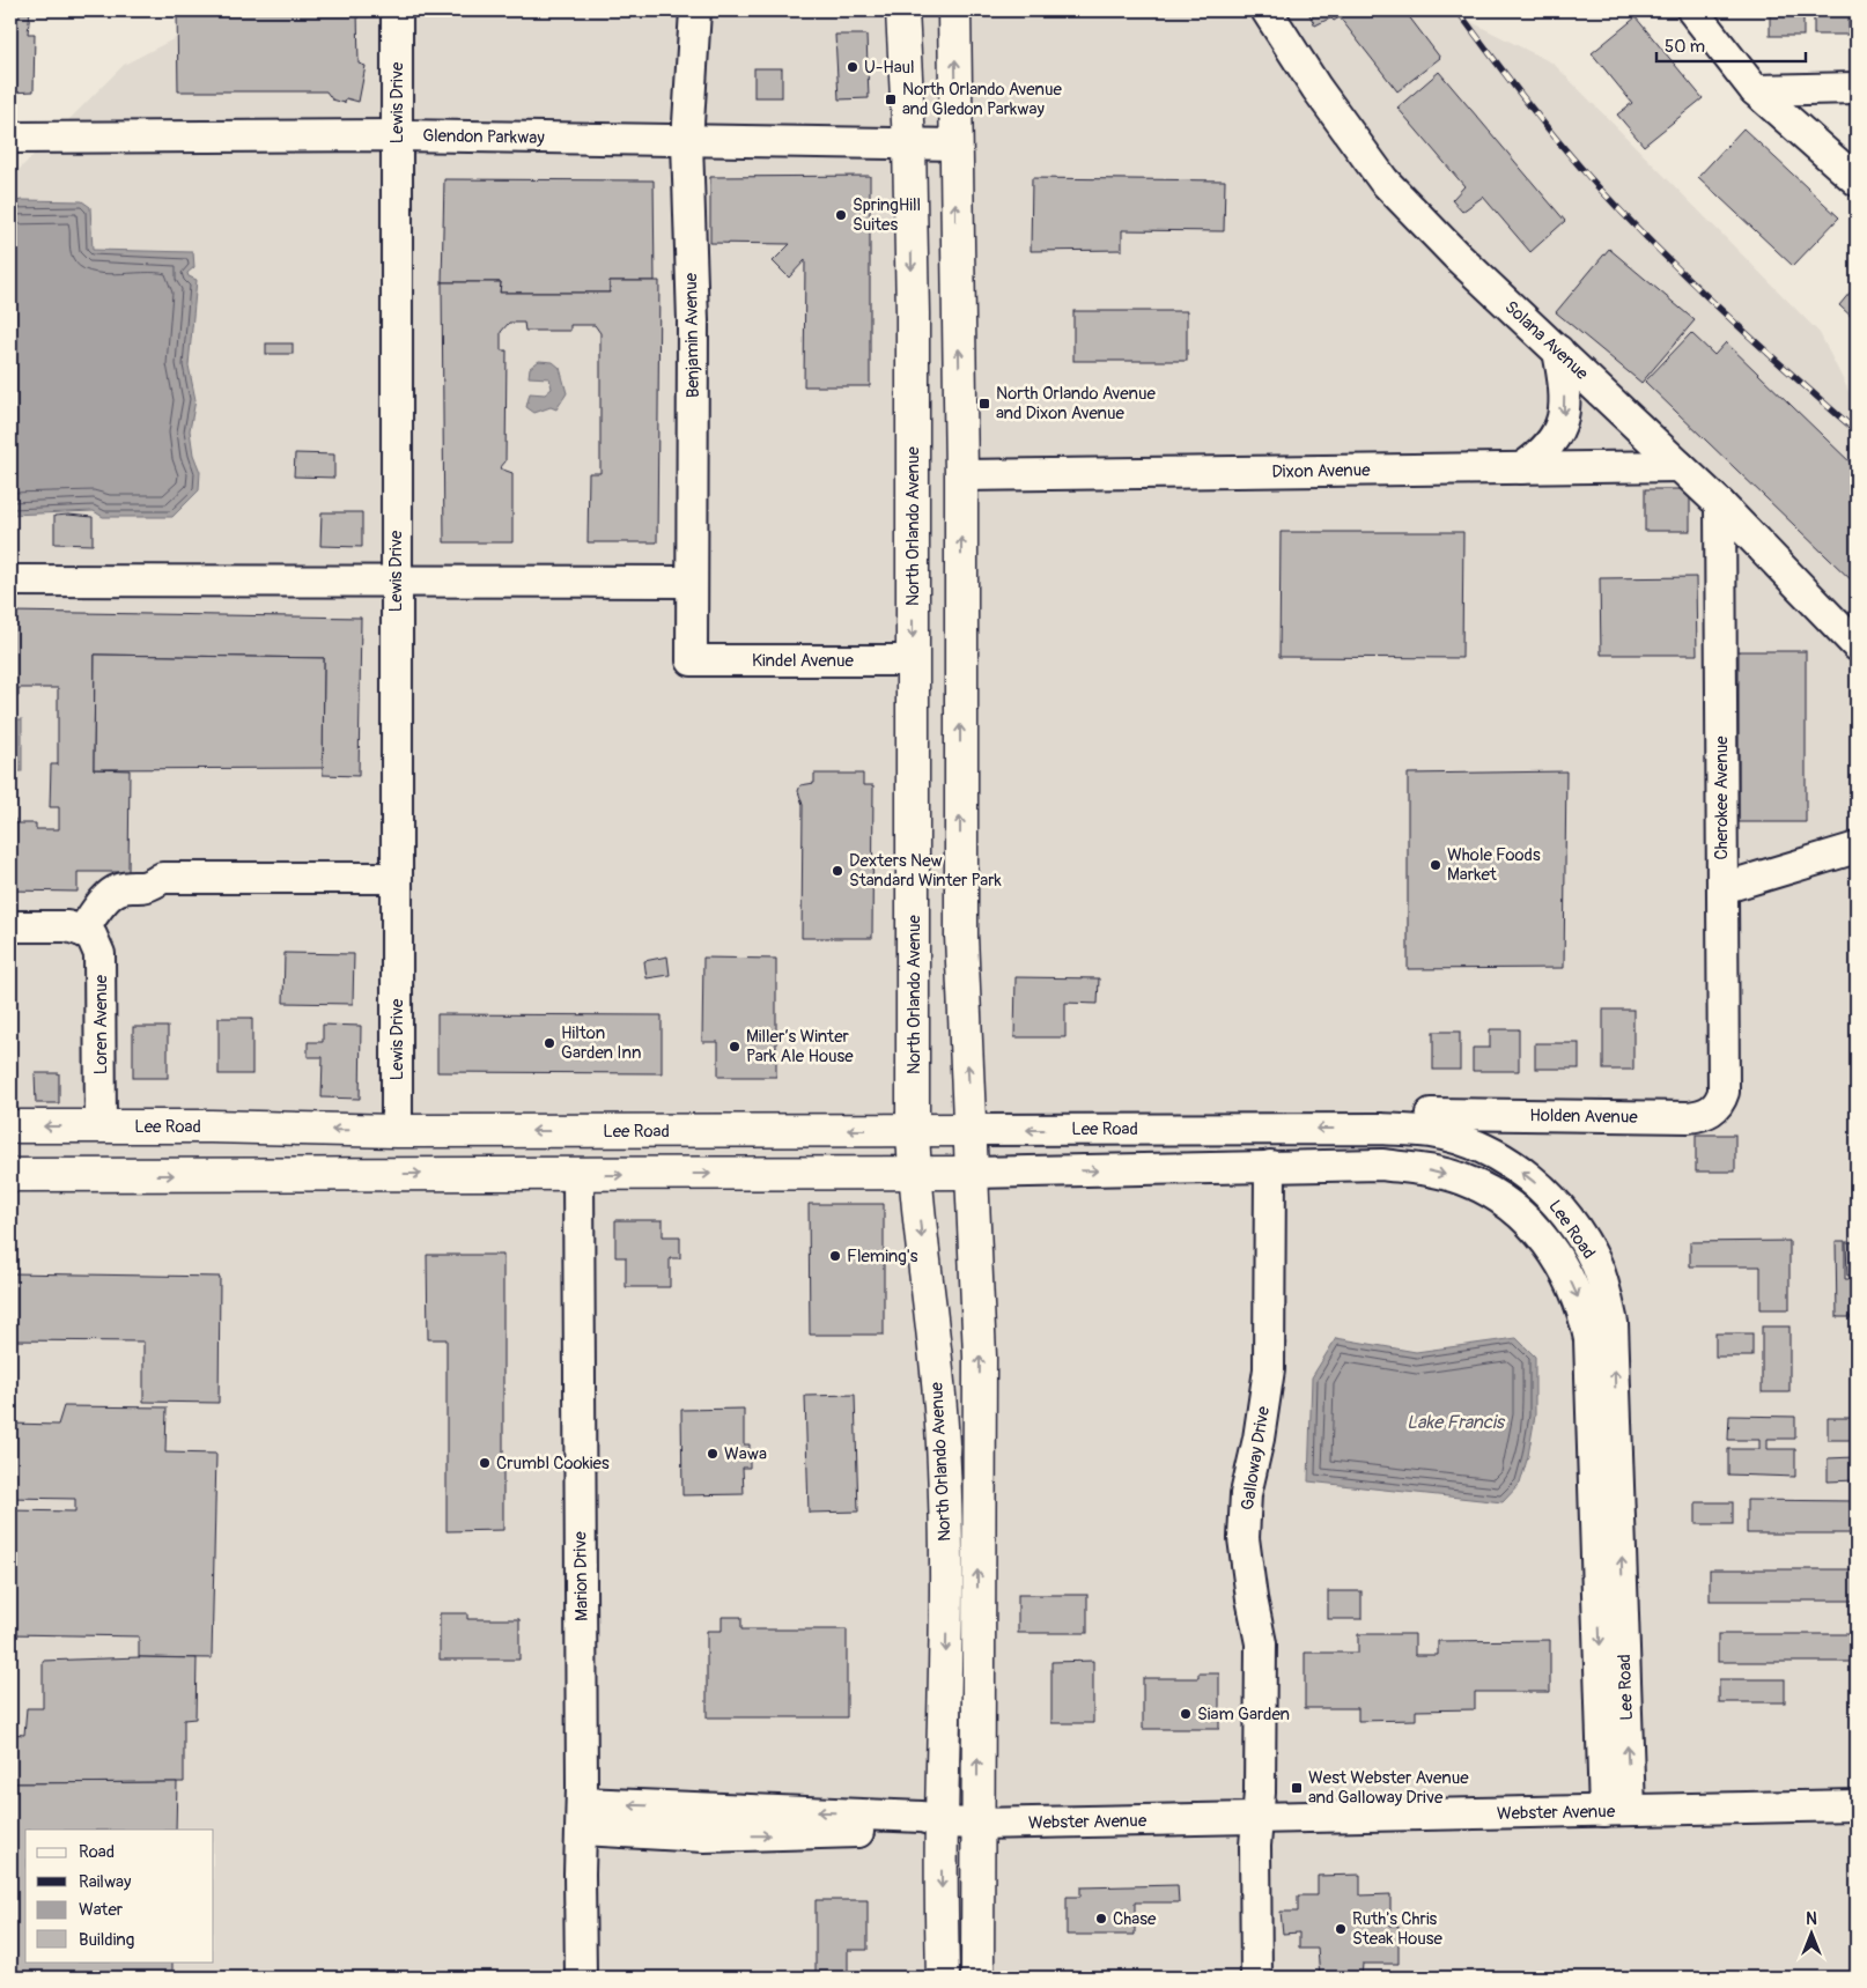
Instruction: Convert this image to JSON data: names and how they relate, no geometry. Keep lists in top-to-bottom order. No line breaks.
{"streets":{"main road":["North Orlando Avenue","Lee Road"],"street":["Lewis Drive","Glendon Parkway","Benjamin Avenue","Solana Avenue","Dixon Avenue","Kindel Avenue","Cherokee Avenue","Loren Avenue","Holden Avenue","Galloway Drive","Marion Drive","Webster Avenue"]},"crossings":[["Lewis Drive","Glendon Parkway"],["Lewis Drive","Lee Road"],["Glendon Parkway","Benjamin Avenue"],["Glendon Parkway","North Orlando Avenue"],["Benjamin Avenue","Kindel Avenue"],["Solana Avenue","Dixon Avenue"],["Solana Avenue","Cherokee Avenue"],["Dixon Avenue","North Orlando Avenue"],["North Orlando Avenue","Kindel Avenue"],["North Orlando Avenue","Lee Road"],["North Orlando Avenue","Webster Avenue"],["Cherokee Avenue","Holden Avenue"],["Loren Avenue","Lee Road"],["Lee Road","Galloway Drive"],["Lee Road","Marion Drive"],["Lee Road","Webster Avenue"],["Galloway Drive","Webster Avenue"],["Marion Drive","Webster Avenue"]],"water":["Lake Francis"],"places":{"other":["U-Haul","SpringHill Suites","Whole Foods Market","Dexters New Standard Winter Park","Hilton Garden Inn","Miller’s Winter Park Ale House","Fleming's","Wawa","Crumbl Cookies","Siam Garden","Chase","Ruth's Chris Steak House"],"transit":["North Orlando Avenue and Gledon Parkway","North Orlando Avenue and Dixon Avenue","West Webster Avenue and Galloway Drive"]},"legend":["Road","Railway","Water","Building"],"scale_bar":"50 m","north":"top"}
